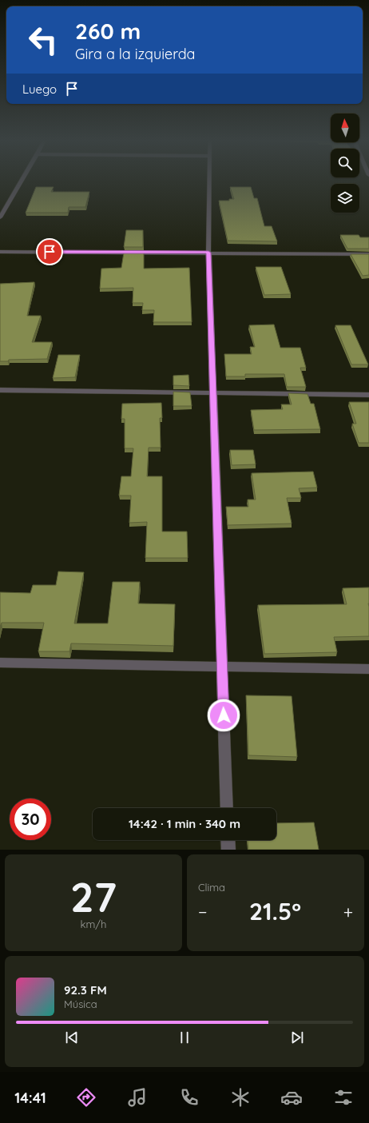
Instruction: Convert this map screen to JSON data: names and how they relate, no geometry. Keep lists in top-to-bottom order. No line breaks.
{"north":"top","page":{"turn":["260 m","Gira a la izquierda"],"then":"Luego","limit":"30","trip":"14:42 · 1 min · 340 m","tile":[["27","km/h"],"Clima"],"heat":["−","21.5°","+"],"song":["92.3 FM","Música"],"tabs":"14:41"}}
